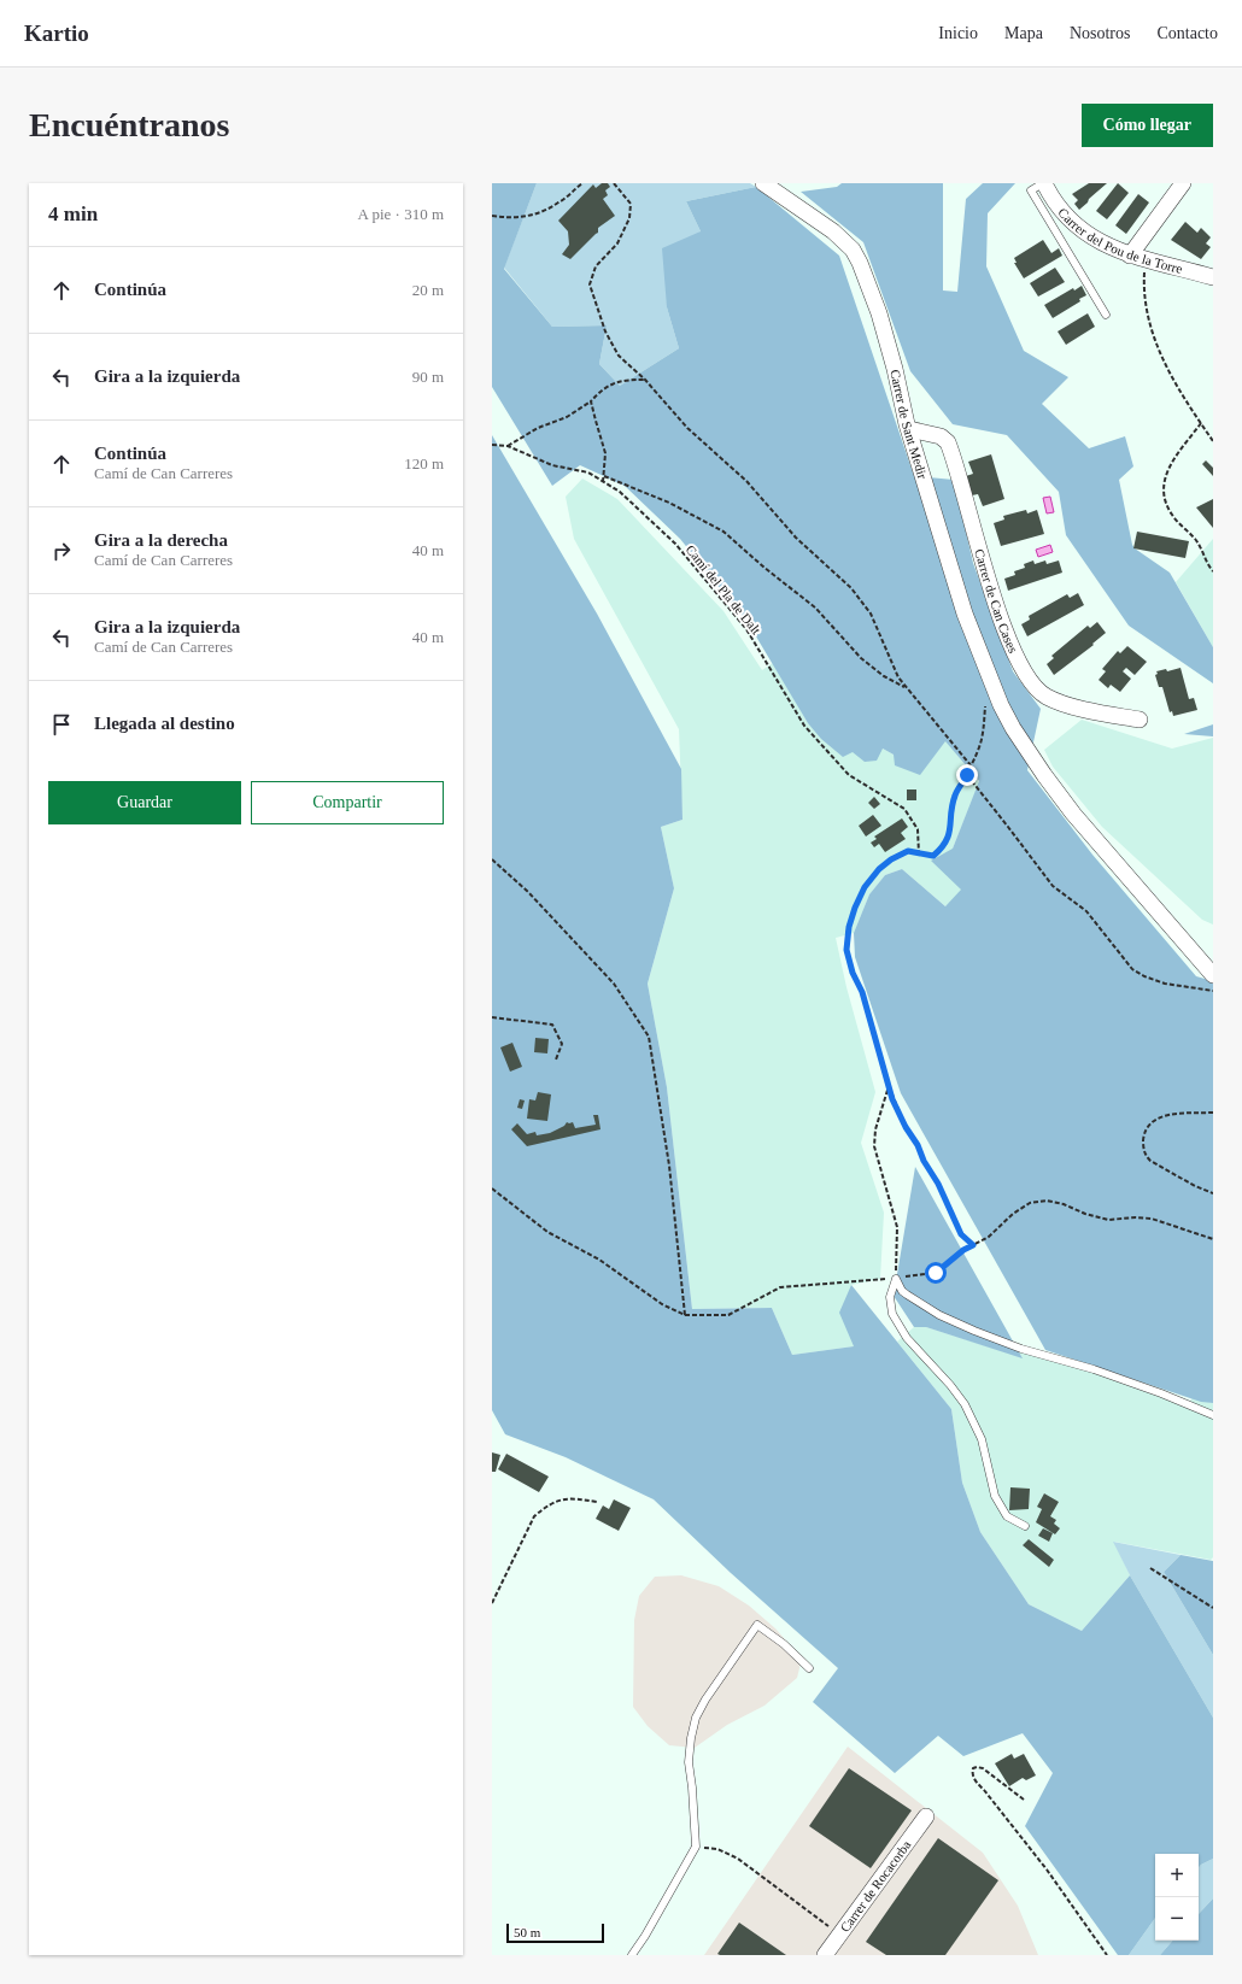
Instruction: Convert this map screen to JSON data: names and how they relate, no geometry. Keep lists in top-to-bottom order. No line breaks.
{"streets":{"street":["Carrer del Pou de la Torre","Carrer de Sant Medir","Carrer de Can Cases","Carrer de Rocacorba"],"path":["Camí del Pla de Dalt"]},"crossings":[["Carrer de Sant Medir","Carrer de Can Cases"]],"scale_bar":"50 m","page":{"header":"Kartio","nav":["Inicio","Mapa","Nosotros","Contacto"],"buttons":["Cómo llegar",["Guardar","Compartir"]],"title":"Encuéntranos","heading":["4 min","A pie · 310 m"],"list":[["Continúa","20 m"],["Gira a la izquierda","90 m"],["Continúa","Camí de Can Carreres","120 m"],["Gira a la derecha","Camí de Can Carreres","40 m"],["Gira a la izquierda","Camí de Can Carreres","40 m"],"Llegada al destino"],"map_buttons":["+","−"],"scale":"50 m"}}
